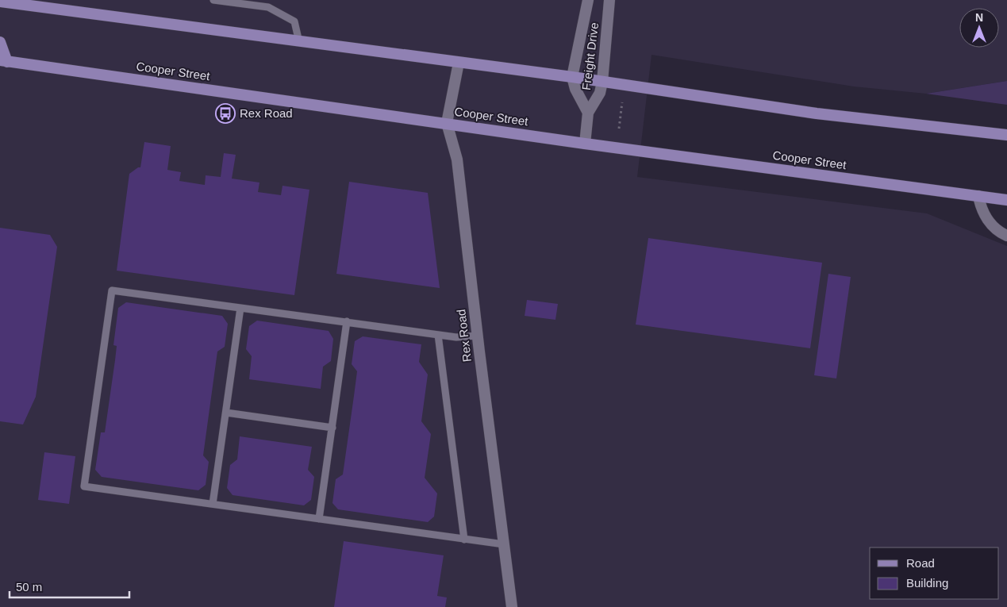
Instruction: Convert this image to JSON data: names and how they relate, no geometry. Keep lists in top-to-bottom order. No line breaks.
{"streets":{"main road":["Cooper Street"],"street":["Freight Drive","Rex Road"]},"crossings":[["Freight Drive","Cooper Street"],["Cooper Street","Rex Road"]],"places":{"bus stop":["Rex Road"]},"legend":["Road","Building"],"scale_bar":"50 m","north":"top"}
